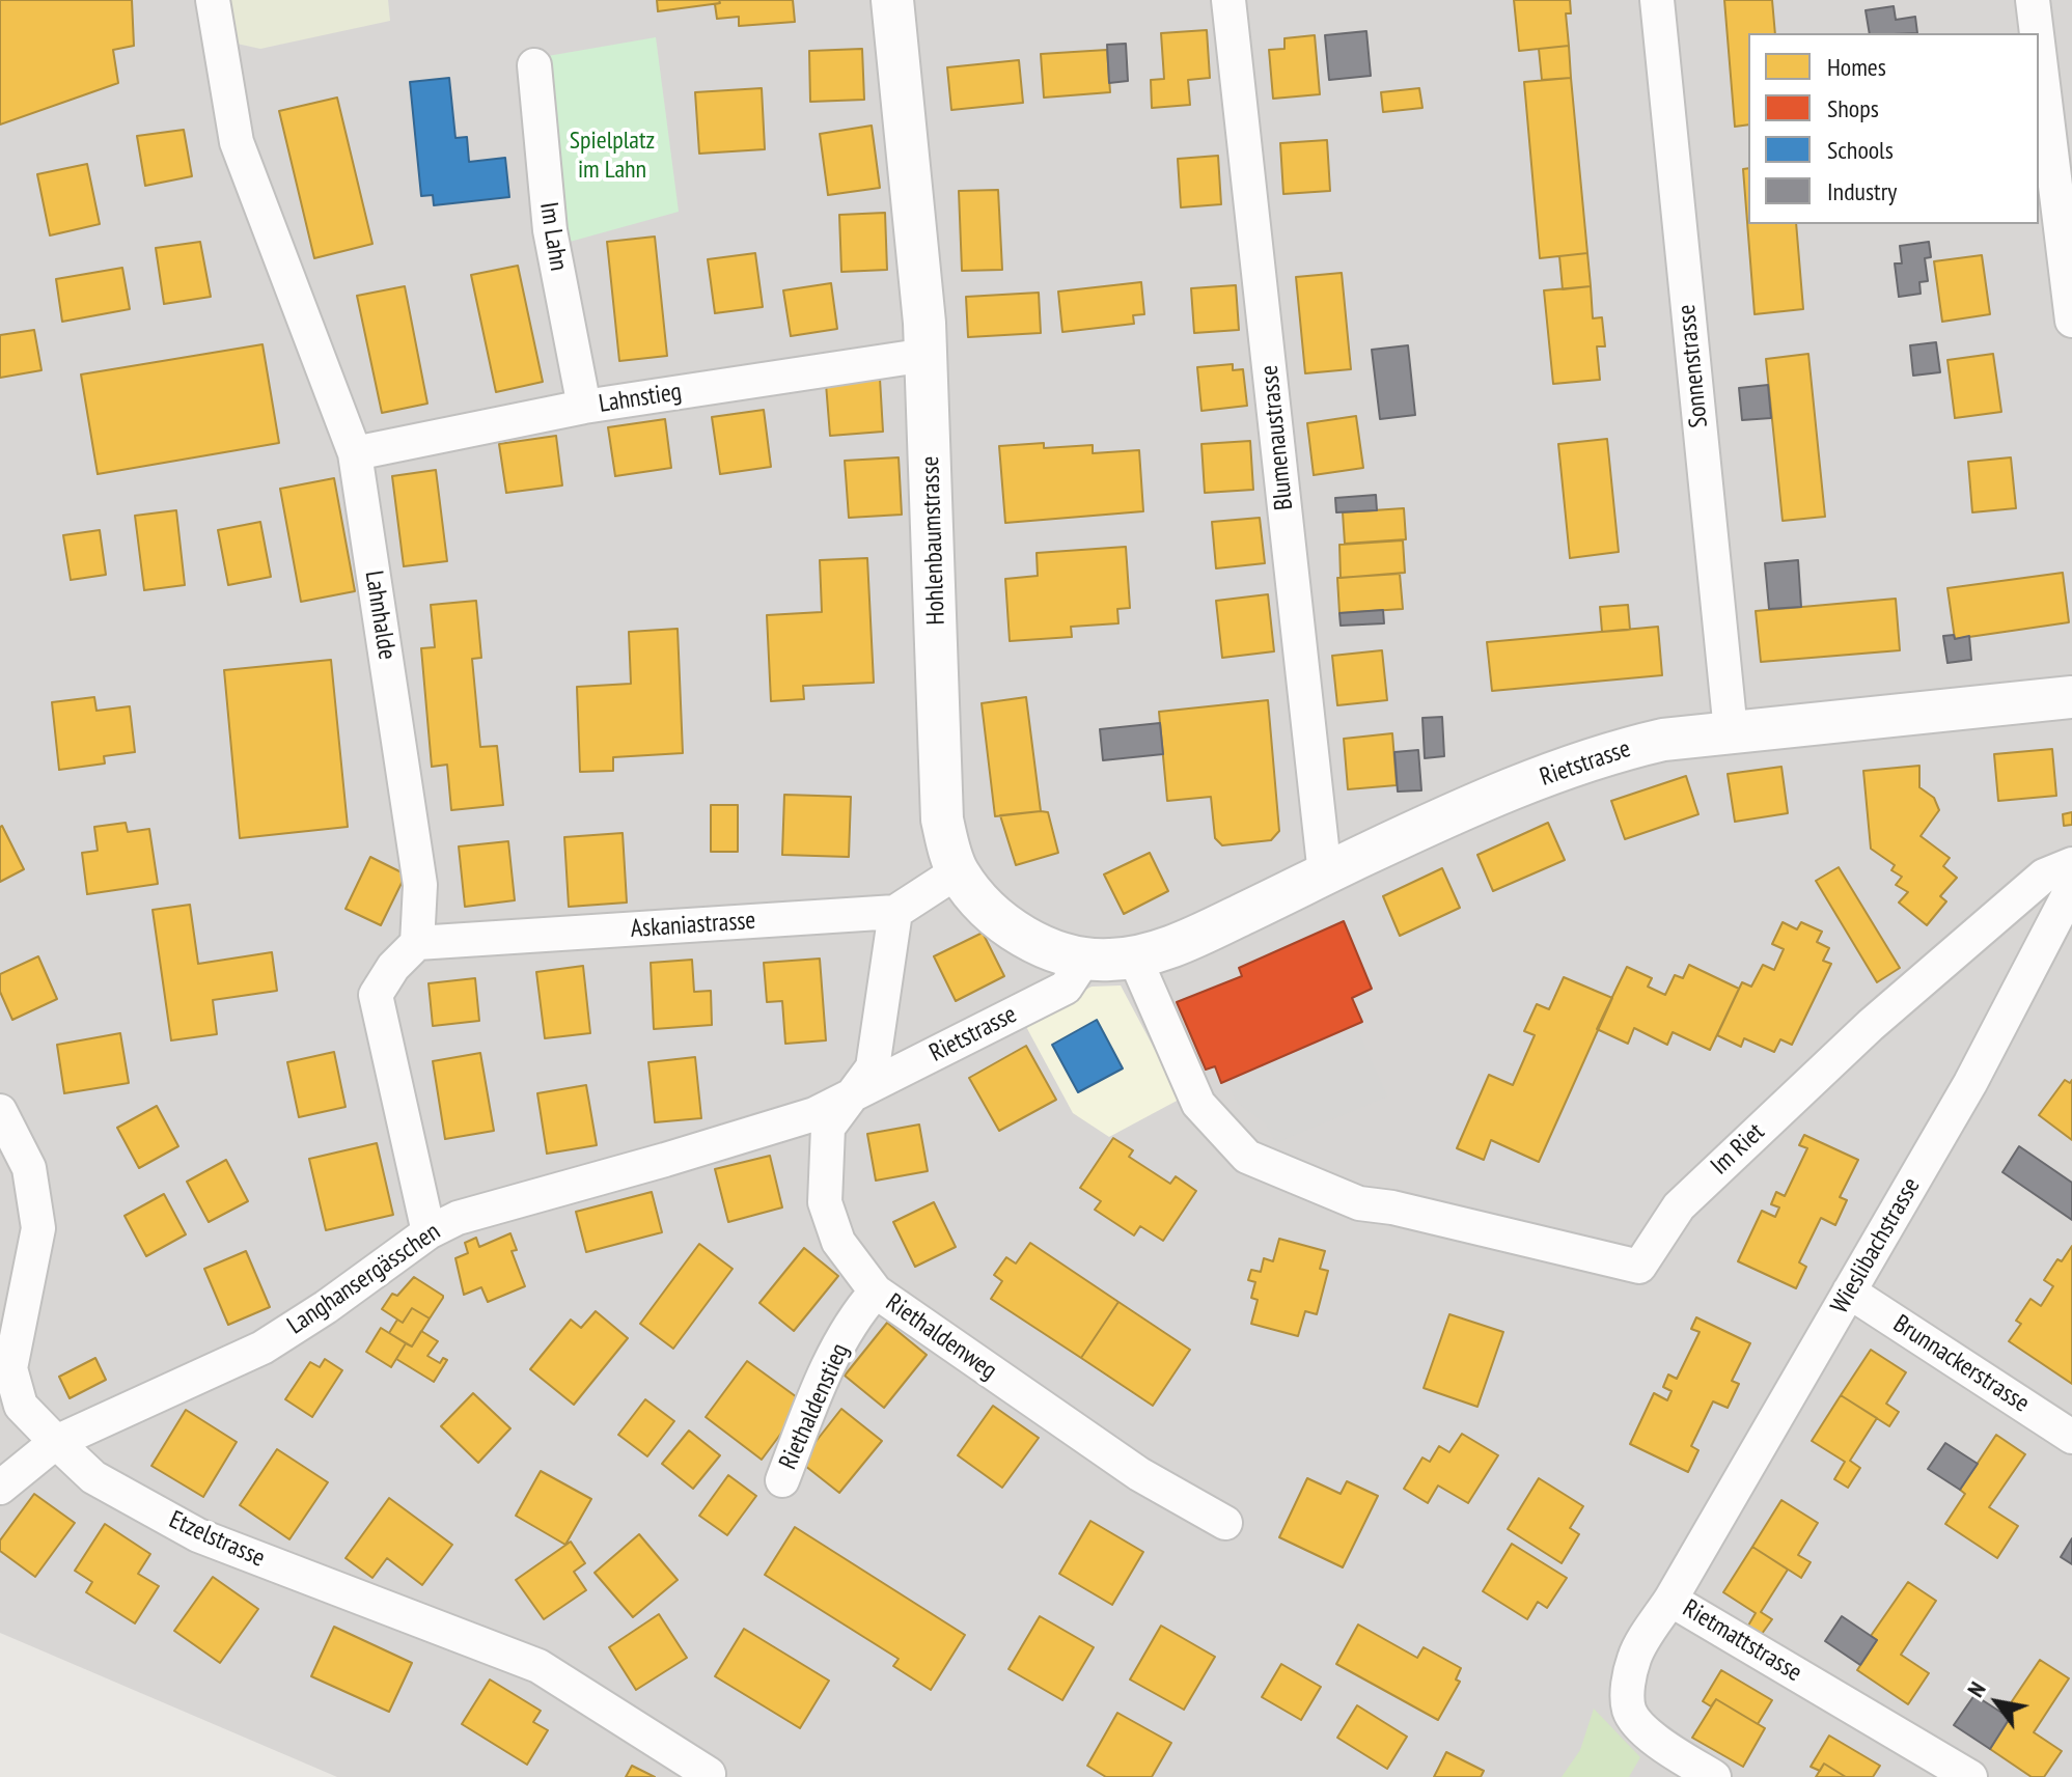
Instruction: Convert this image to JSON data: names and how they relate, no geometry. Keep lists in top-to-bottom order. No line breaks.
{"streets":{"street":["Im Lahn","Sonnenstrasse","Lahnstieg","Blumenaustrasse","Hohlenbaumstrasse","Lahnhalde","Rietstrasse","Askaniastrasse","Im Riet","Wieslibachstrasse","Langhansergässchen","Riethaldenweg","Brunnackerstrasse","Riethaldenstieg","Etzelstrasse","Rietmattstrasse"]},"crossings":[["Im Lahn","Lahnstieg"],["Sonnenstrasse","Rietstrasse"],["Lahnstieg","Hohlenbaumstrasse"],["Lahnstieg","Lahnhalde"],["Blumenaustrasse","Rietstrasse"],["Hohlenbaumstrasse","Rietstrasse"],["Hohlenbaumstrasse","Askaniastrasse"],["Hohlenbaumstrasse","Im Riet"],["Lahnhalde","Askaniastrasse"],["Rietstrasse","Im Riet"],["Rietstrasse","Langhansergässchen"],["Rietstrasse","Riethaldenweg"],["Askaniastrasse","Riethaldenweg"],["Wieslibachstrasse","Brunnackerstrasse"],["Wieslibachstrasse","Rietmattstrasse"],["Langhansergässchen","Riethaldenweg"],["Langhansergässchen","Etzelstrasse"],["Riethaldenweg","Riethaldenstieg"]],"parks":["Spielplatz im Lahn"],"legend":["Homes","Shops","Schools","Industry"],"north":"top left"}
